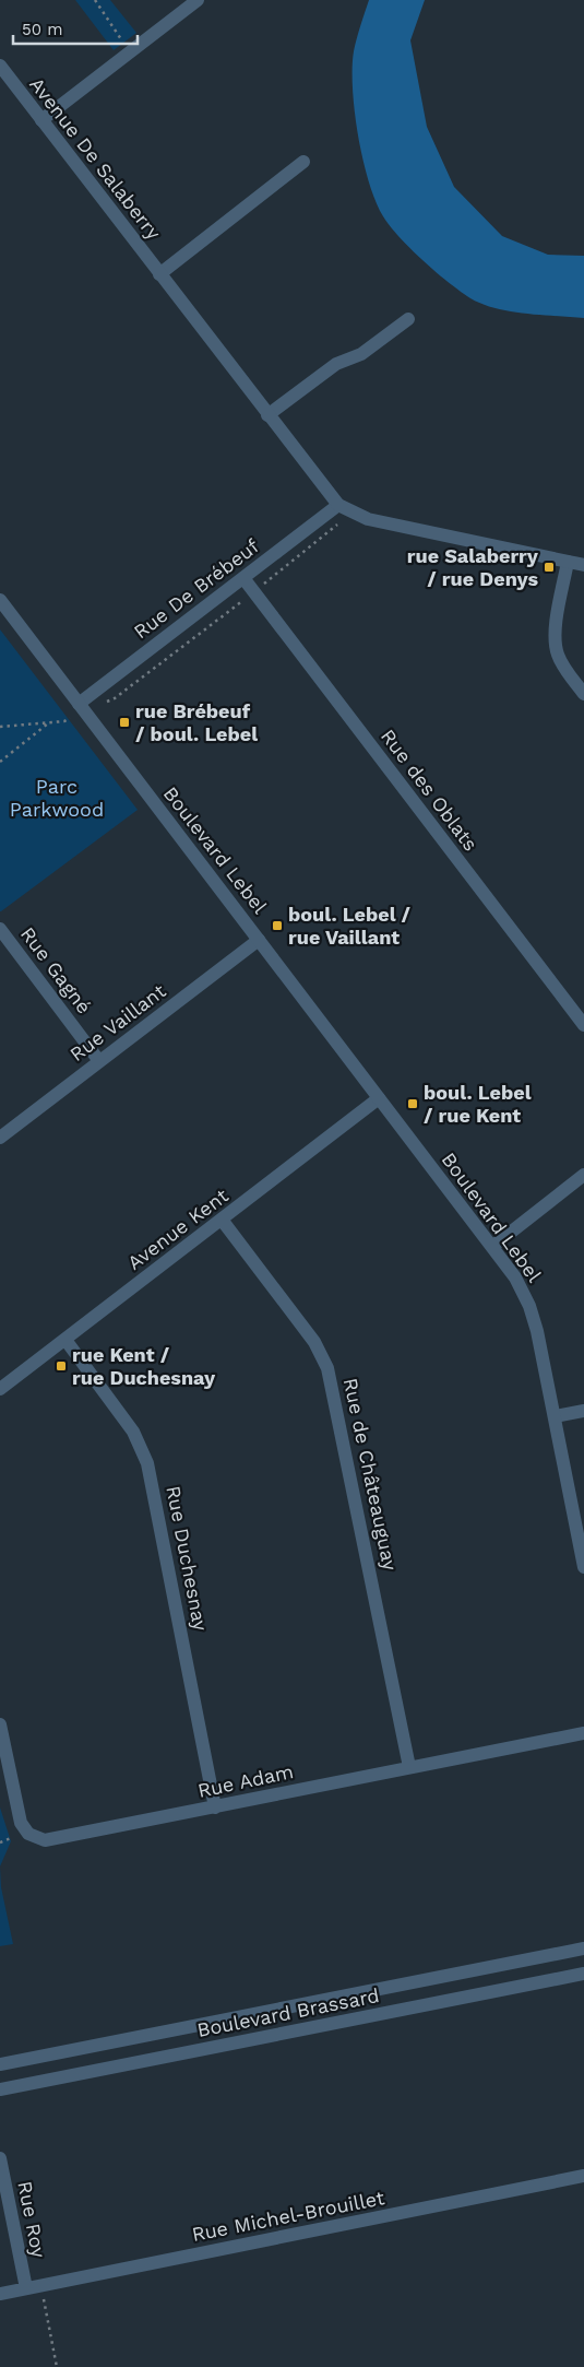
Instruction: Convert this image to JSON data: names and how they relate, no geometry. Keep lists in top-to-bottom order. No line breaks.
{"streets":{"street":["Avenue De Salaberry","Rue De Brébeuf","Rue des Oblats","Boulevard Lebel","Rue Gagné","Rue Vaillant","Avenue Kent","Rue de Châteauguay","Rue Duchesnay","Rue Adam","Boulevard Brassard","Rue Michel-Brouillet","Rue Roy"]},"crossings":[["Avenue De Salaberry","Rue De Brébeuf"],["Rue De Brébeuf","Rue des Oblats"],["Rue De Brébeuf","Boulevard Lebel"],["Boulevard Lebel","Rue Vaillant"],["Boulevard Lebel","Avenue Kent"],["Rue Gagné","Rue Vaillant"],["Avenue Kent","Rue de Châteauguay"],["Avenue Kent","Rue Duchesnay"],["Rue de Châteauguay","Rue Adam"],["Rue Duchesnay","Rue Adam"],["Rue Michel-Brouillet","Rue Roy"]],"parks":["Parc Parkwood"],"places":{"transit":["rue Salaberry / rue Denys","rue Brébeuf / boul. Lebel","boul. Lebel / rue Vaillant","boul. Lebel / rue Kent","rue Kent / rue Duchesnay"]},"scale_bar":"50 m"}
